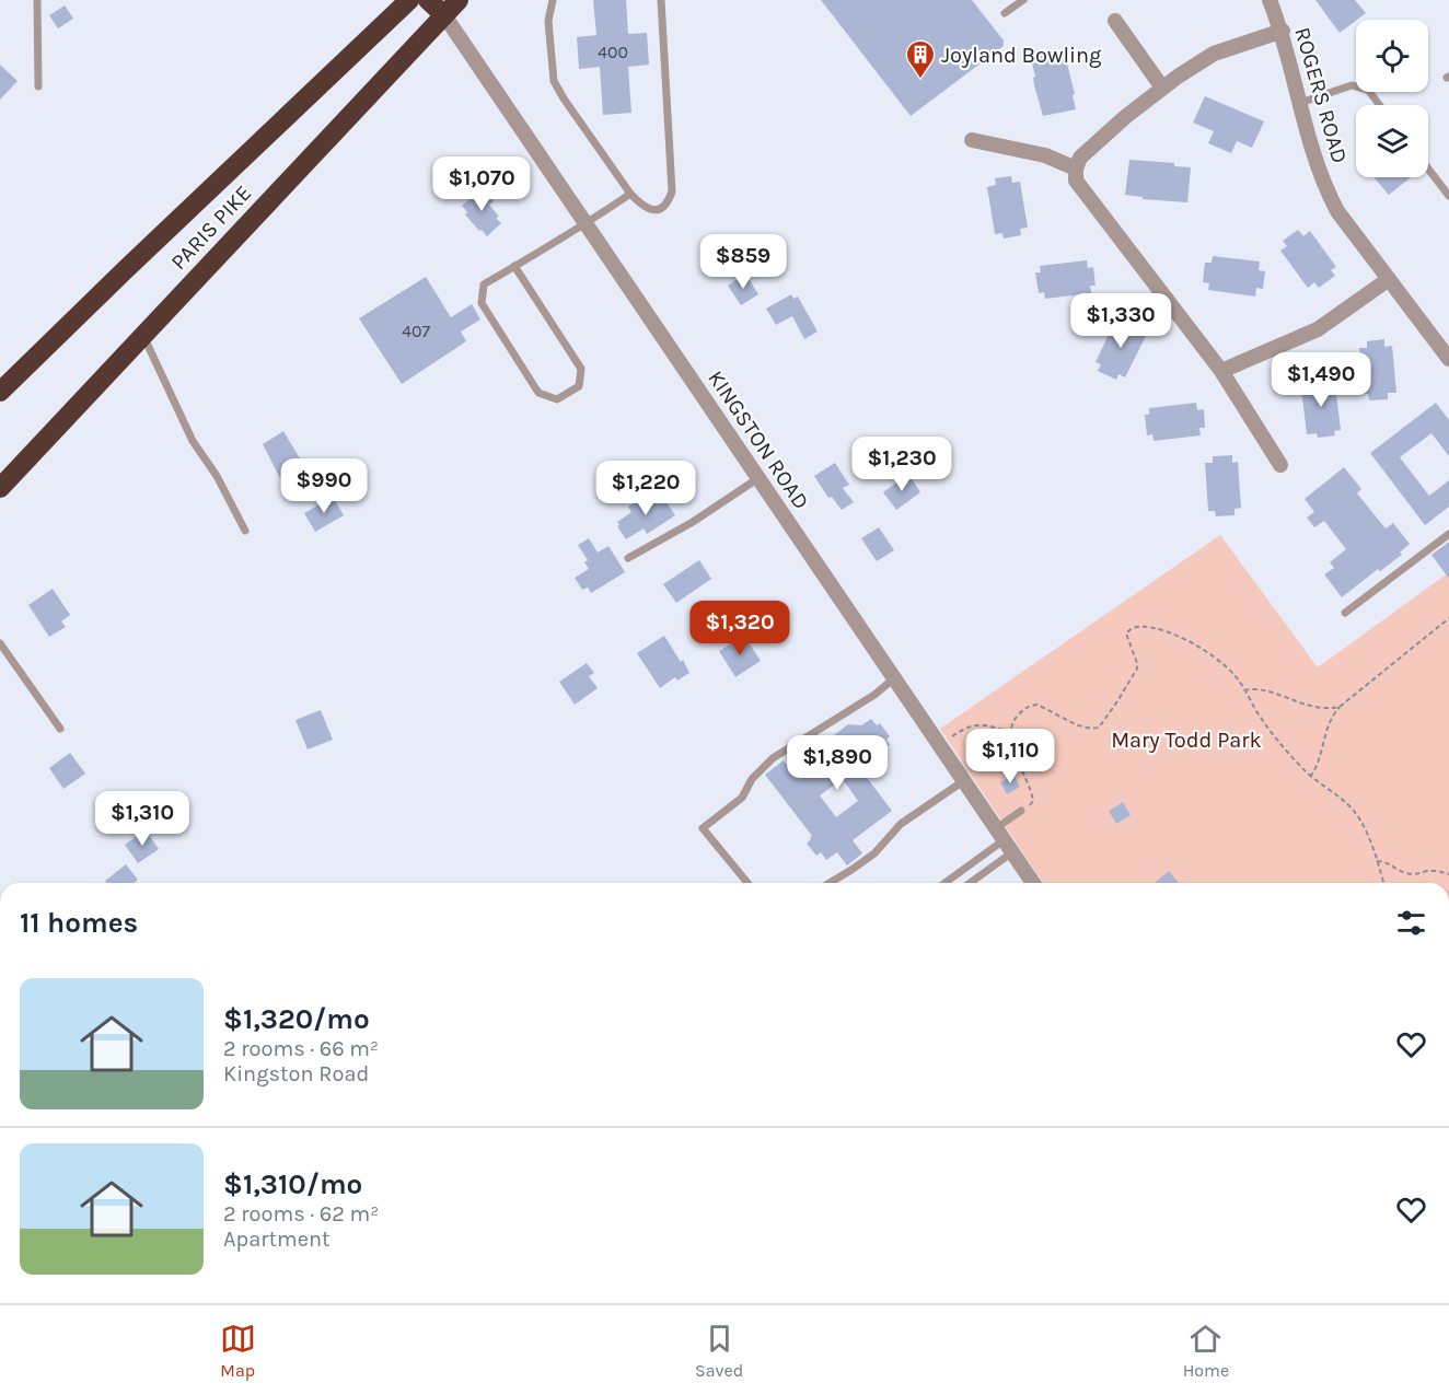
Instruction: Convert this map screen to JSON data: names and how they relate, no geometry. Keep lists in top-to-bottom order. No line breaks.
{"streets":{"highway":["PARIS PIKE"],"street":["ROGERS ROAD","KINGSTON ROAD"]},"crossings":[["PARIS PIKE","KINGSTON ROAD"]],"parks":["Mary Todd Park"],"places":{"building":["Joyland Bowling"]},"house_numbers":["400","407"],"page":{"price":["$1,070","$859","$1,330","$1,490","$1,230","$990","$1,220","$1,320","$1,110","$1,890","$1,310"],"heading":"11 homes","list":[{"name":"$1,320/mo","note":"2 rooms · 66 m² · Kingston Road"},{"name":"$1,310/mo","note":"2 rooms · 62 m² · Apartment"}],"tabs":["Map","Saved","Home"]}}
